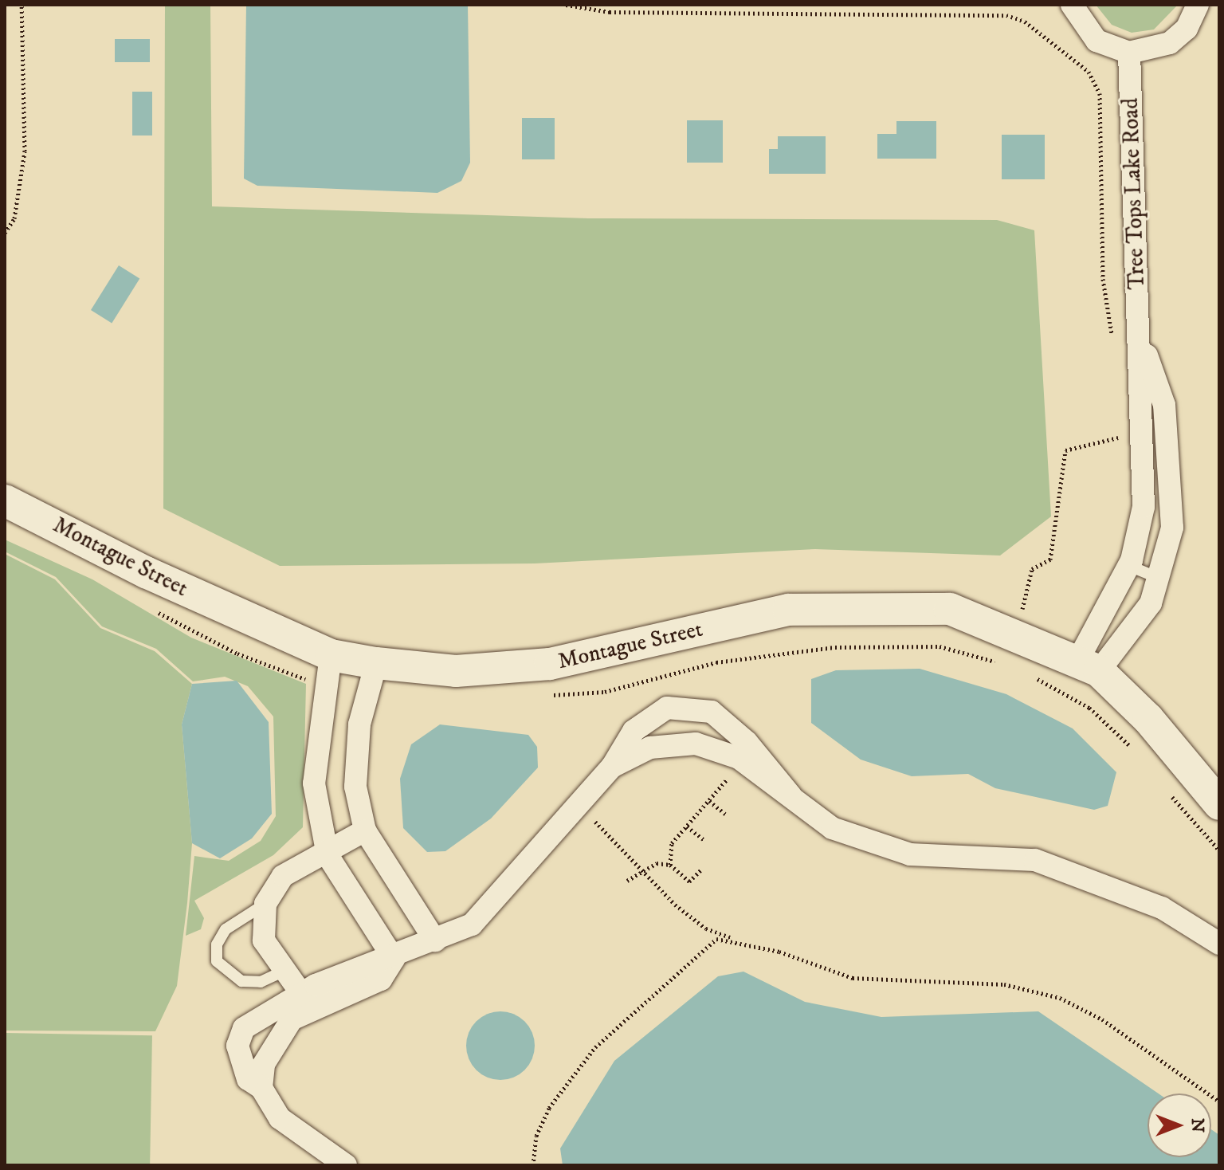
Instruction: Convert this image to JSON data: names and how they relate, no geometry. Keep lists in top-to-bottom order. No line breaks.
{"streets":{"street":["Tree Tops Lake Road","Montague Street"]},"crossings":[["Tree Tops Lake Road","Montague Street"]],"north":"right"}
